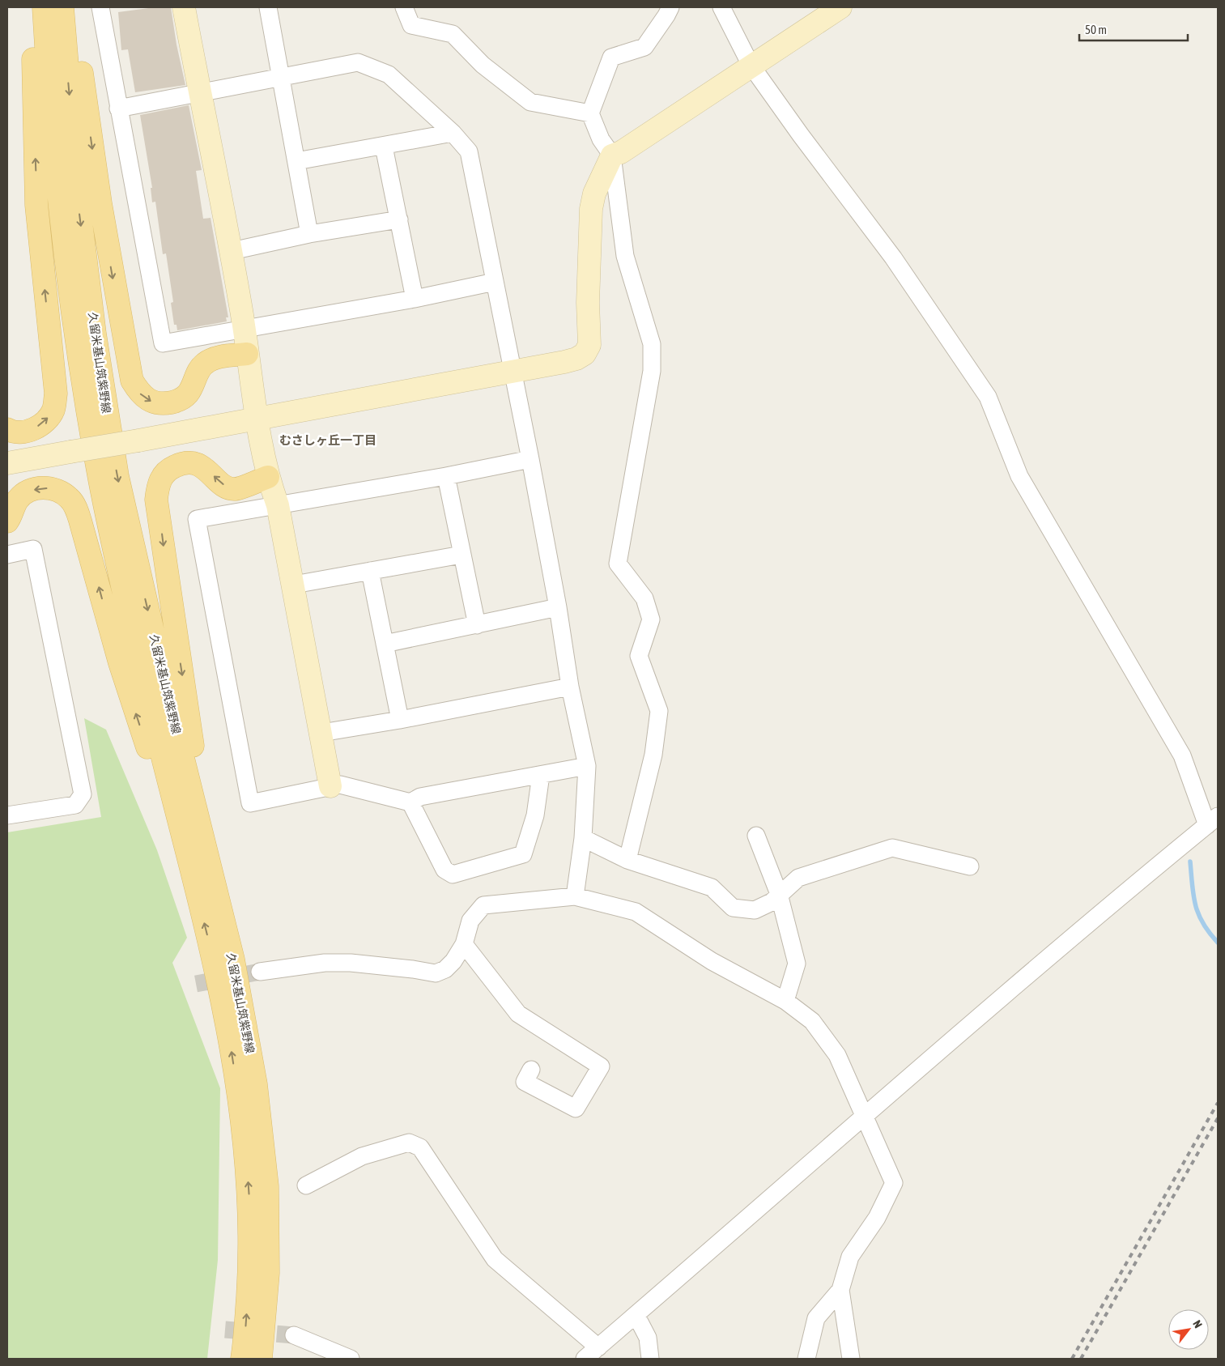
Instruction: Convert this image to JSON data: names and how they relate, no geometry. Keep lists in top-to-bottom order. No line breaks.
{"streets":{"main road":["久留米基山筑紫野線"]},"districts":["むさしヶ丘一丁目"],"scale_bar":"50 m","north":"top right"}
